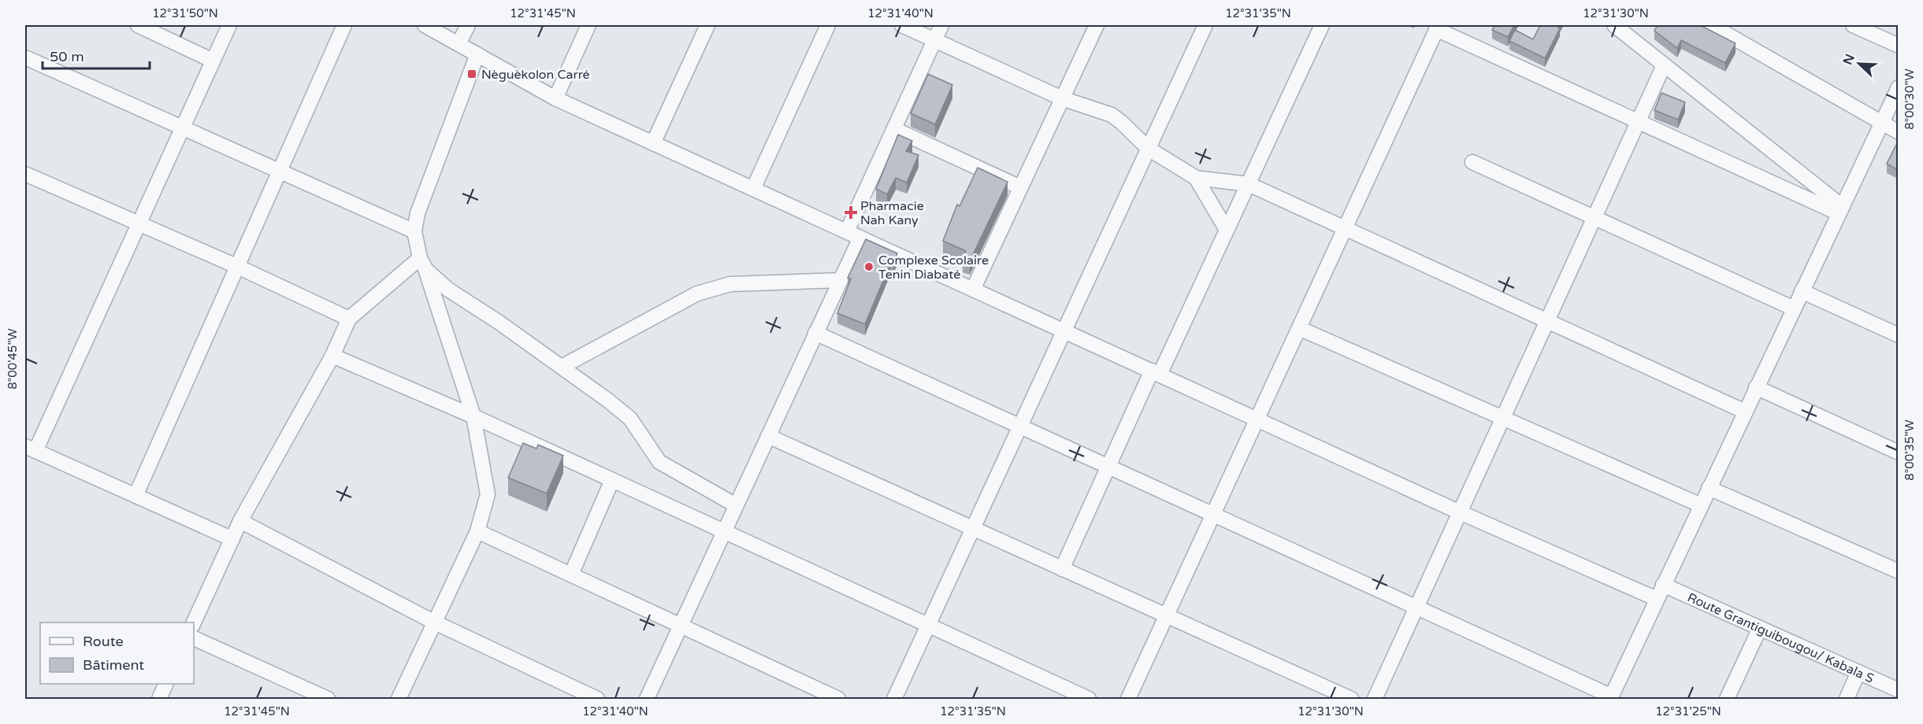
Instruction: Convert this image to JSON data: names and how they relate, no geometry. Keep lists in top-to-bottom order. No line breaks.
{"streets":{"street":["Route Grantiguibougou/ Kabala S"]},"places":{"transit":["Nèguèkolon Carré"],"health":["Pharmacie Nah Kany"],"other":["Complexe Scolaire Tenin Diabaté"]},"legend":["Route","Bâtiment"],"scale_bar":"50 m","north":"top left","coordinates":["12°31'50\"N","12°31'45\"N","12°31'40\"N","12°31'35\"N","12°31'30\"N","8°00'30\"W","8°00'45\"W","8°00'35\"W","12°31'25\"N"]}
